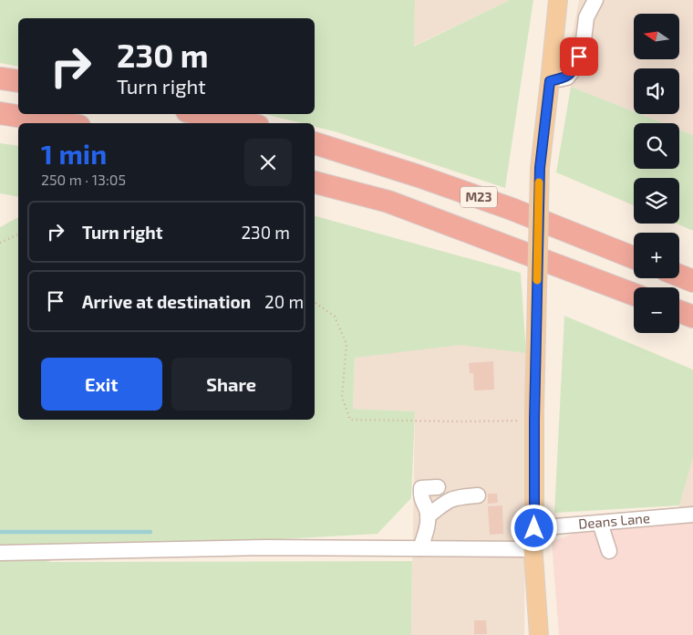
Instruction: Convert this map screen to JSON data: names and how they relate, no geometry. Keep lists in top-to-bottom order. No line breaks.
{"streets":{"highway":["M23"],"street":["Deans Lane"]},"north":"left","page":{"map_buttons":["+","−"],"turn":["230 m","Turn right"],"heading":["1 min","250 m · 13:05"],"list":[{"name":"Turn right","value":"230 m"},{"name":"Arrive at destination","value":"20 m"}],"buttons":["Exit","Share"]}}
